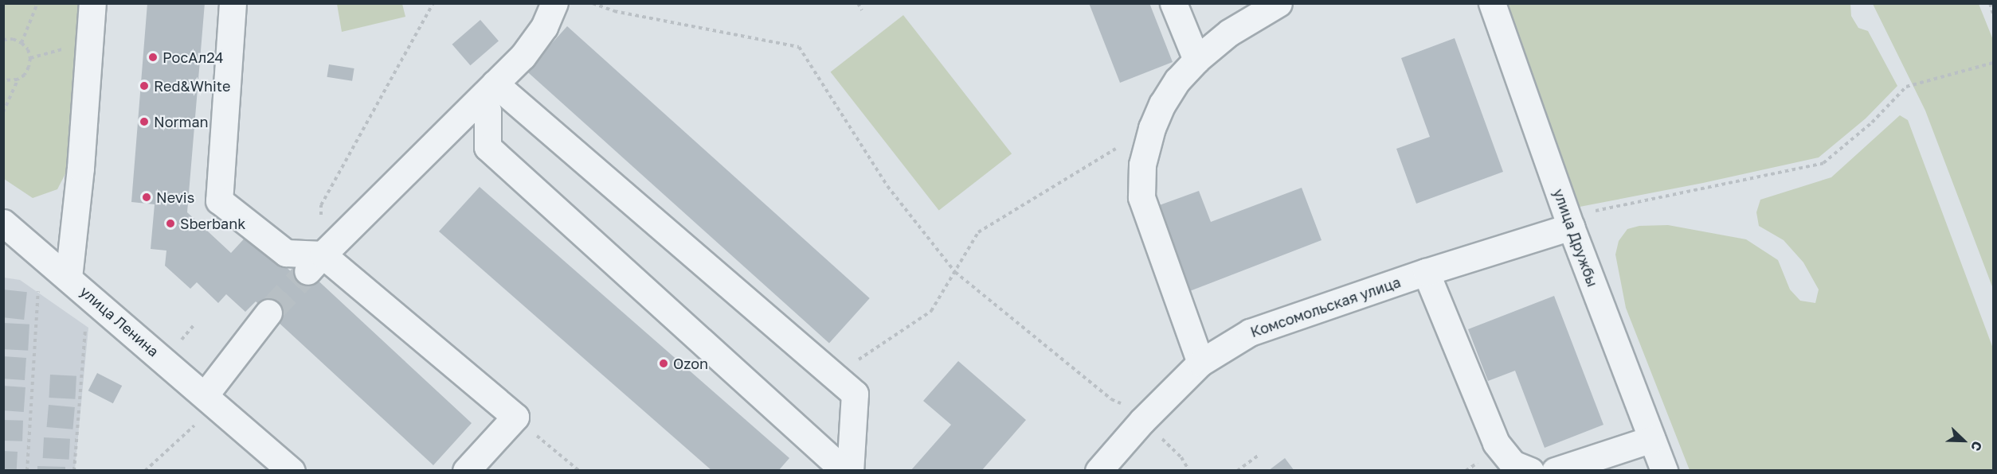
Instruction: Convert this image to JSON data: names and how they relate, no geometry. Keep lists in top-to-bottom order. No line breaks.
{"streets":{"street":["улица Дружбы","Комсомольская улица","улица Ленина"]},"crossings":[["улица Дружбы","Комсомольская улица"]],"places":["РосАл24","Red&White","Norman","Nevis","Sberbank","Ozon"],"north":"bottom right"}
